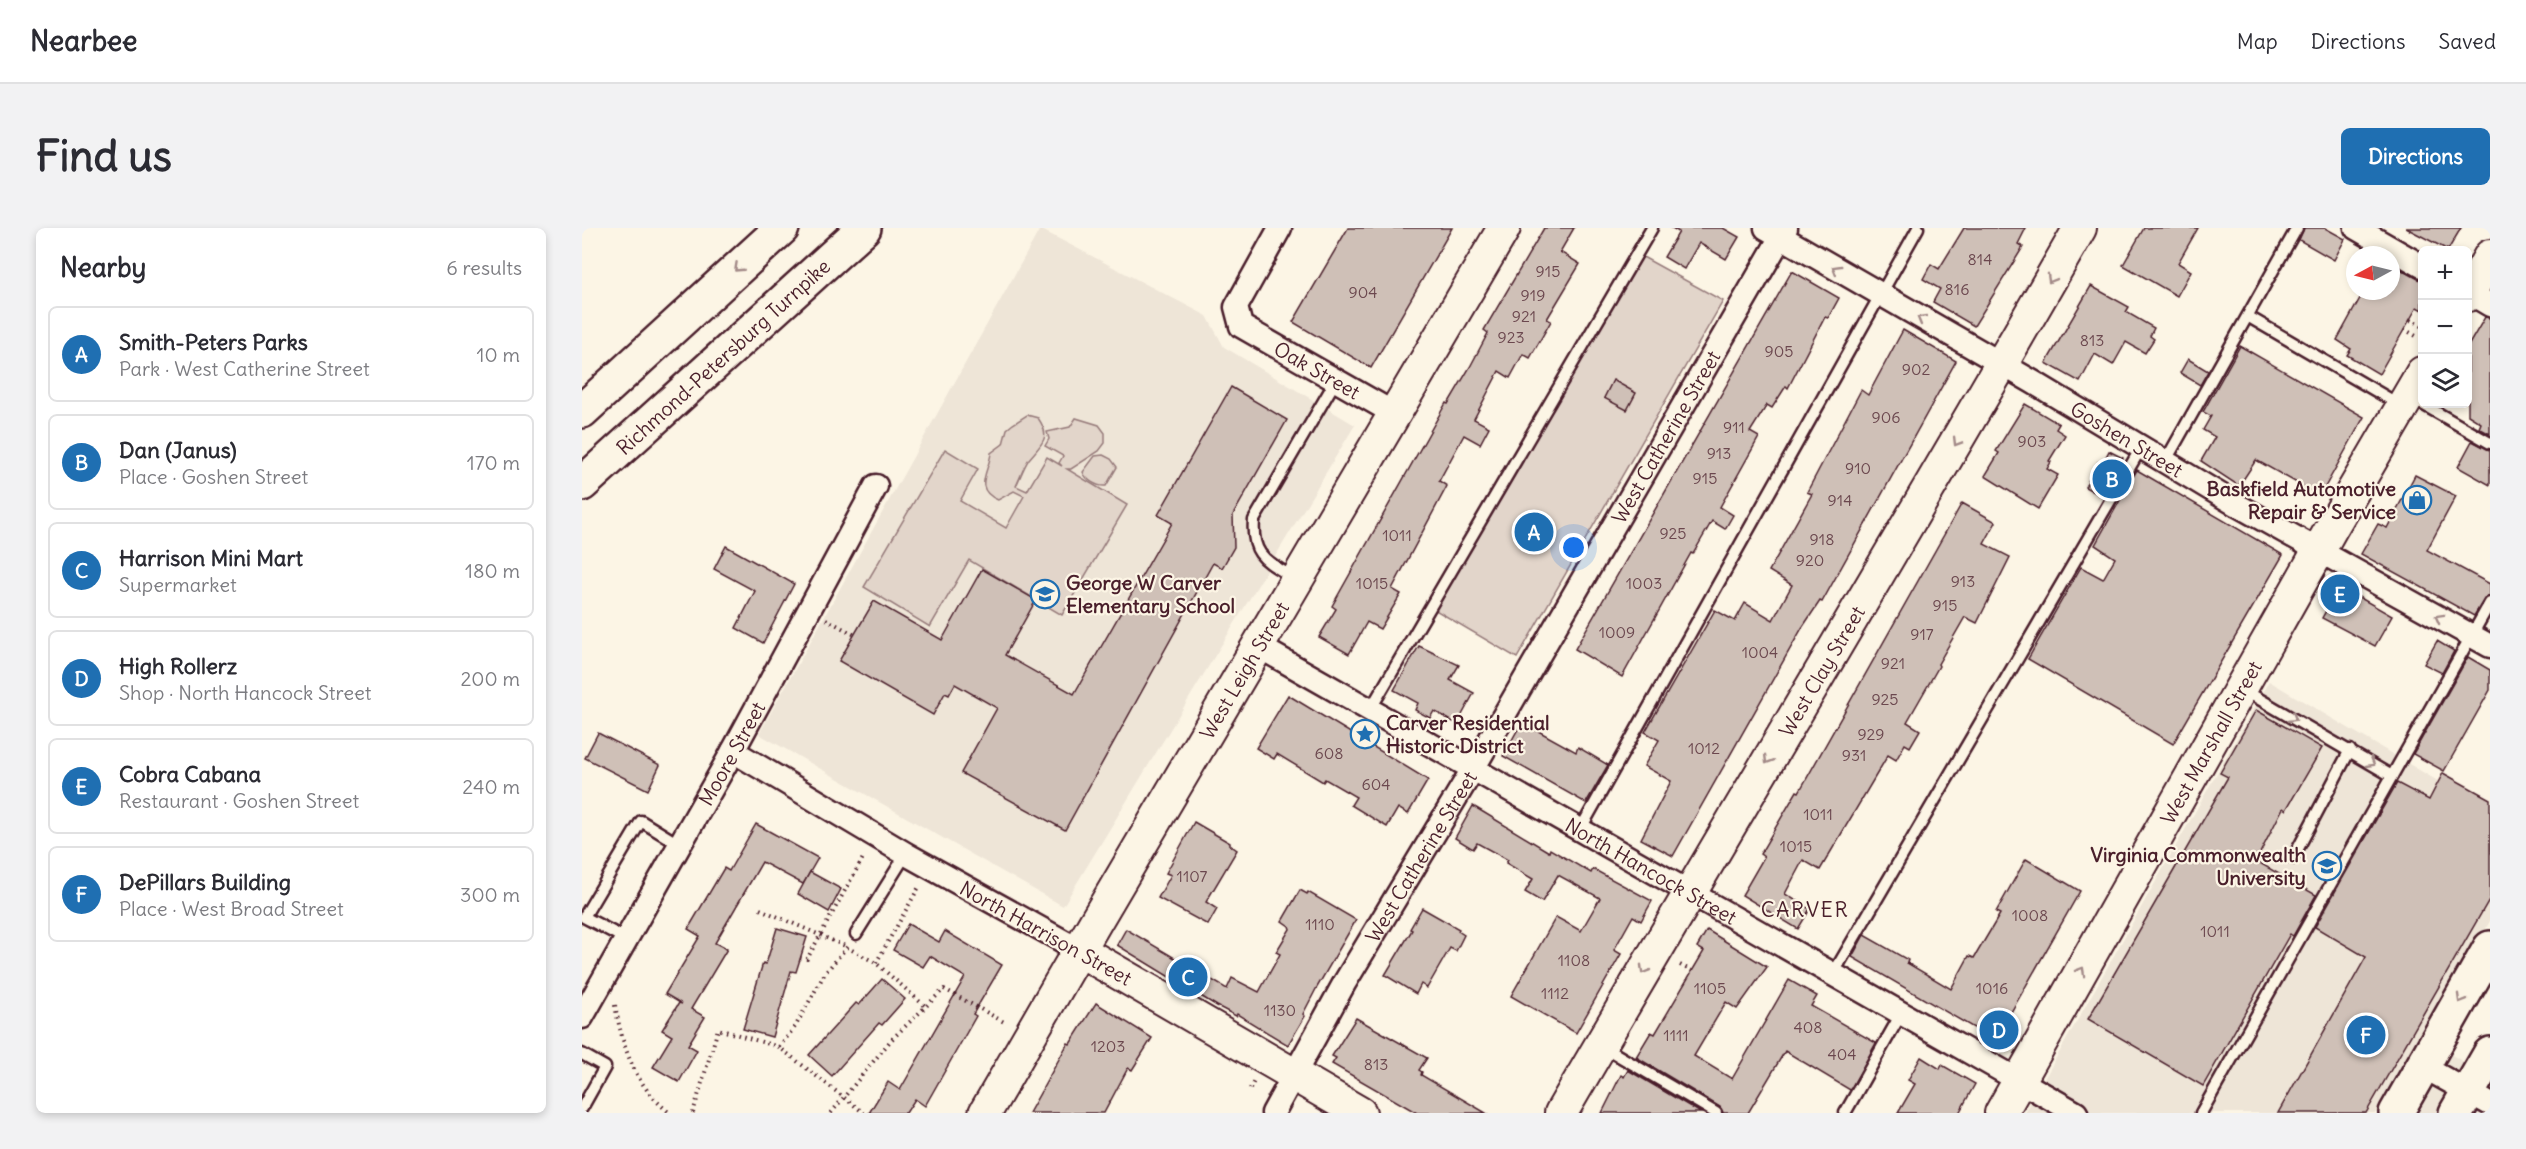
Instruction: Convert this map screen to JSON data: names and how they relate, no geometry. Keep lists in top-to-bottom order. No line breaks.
{"streets":{"main road":["Richmond-Petersburg Turnpike"],"street":["Oak Street","West Catherine Street","Goshen Street","West Leigh Street","West Clay Street","West Marshall Street","Moore Street","North Hancock Street","North Harrison Street"]},"crossings":[["Oak Street","West Leigh Street"],["West Catherine Street","Goshen Street"],["West Catherine Street","North Hancock Street"],["West Catherine Street","North Harrison Street"],["Goshen Street","West Clay Street"],["Goshen Street","West Marshall Street"],["West Leigh Street","North Hancock Street"],["West Leigh Street","North Harrison Street"],["West Clay Street","North Hancock Street"],["West Marshall Street","North Hancock Street"],["Moore Street","North Harrison Street"]],"one_way":["Goshen Street","West Clay Street","West Marshall Street"],"districts":["CARVER"],"places":{"shop":["Baskfield Automotive Repair & Service"],"school or university":["George W Carver Elementary School","Virginia Commonwealth University"],"place":["Carver Residential Historic District"]},"house_numbers":["814","915","816","904","919","921","923","813","905","902","906","911","903","913","910","915","914","925","1011","918","920","913","1015","1003","915","1009","917","1004","921","925","929","1012","608","931","604","1011","1015","1107","1008","1110","1011","1108","1105","1016","1112","1130","408","1111","1203","404","813"],"north":"left","page":{"header":"Nearbee","nav":["Map","Directions","Saved"],"buttons":"Directions","title":"Find us","heading":["Nearby","6 results"],"map_buttons":["+","−"],"list":[{"mark":"A","name":"Smith-Peters Parks","note":"Park · West Catherine Street","value":"10 m"},{"mark":"B","name":"Dan (Janus)","note":"Place · Goshen Street","value":"170 m"},{"mark":"C","name":"Harrison Mini Mart","note":"Supermarket","value":"180 m"},{"mark":"D","name":"High Rollerz","note":"Shop · North Hancock Street","value":"200 m"},{"mark":"E","name":"Cobra Cabana","note":"Restaurant · Goshen Street","value":"240 m"},{"mark":"F","name":"DePillars Building","note":"Place · West Broad Street","value":"300 m"}],"pins":["B","A","E","C","D","F"]}}
